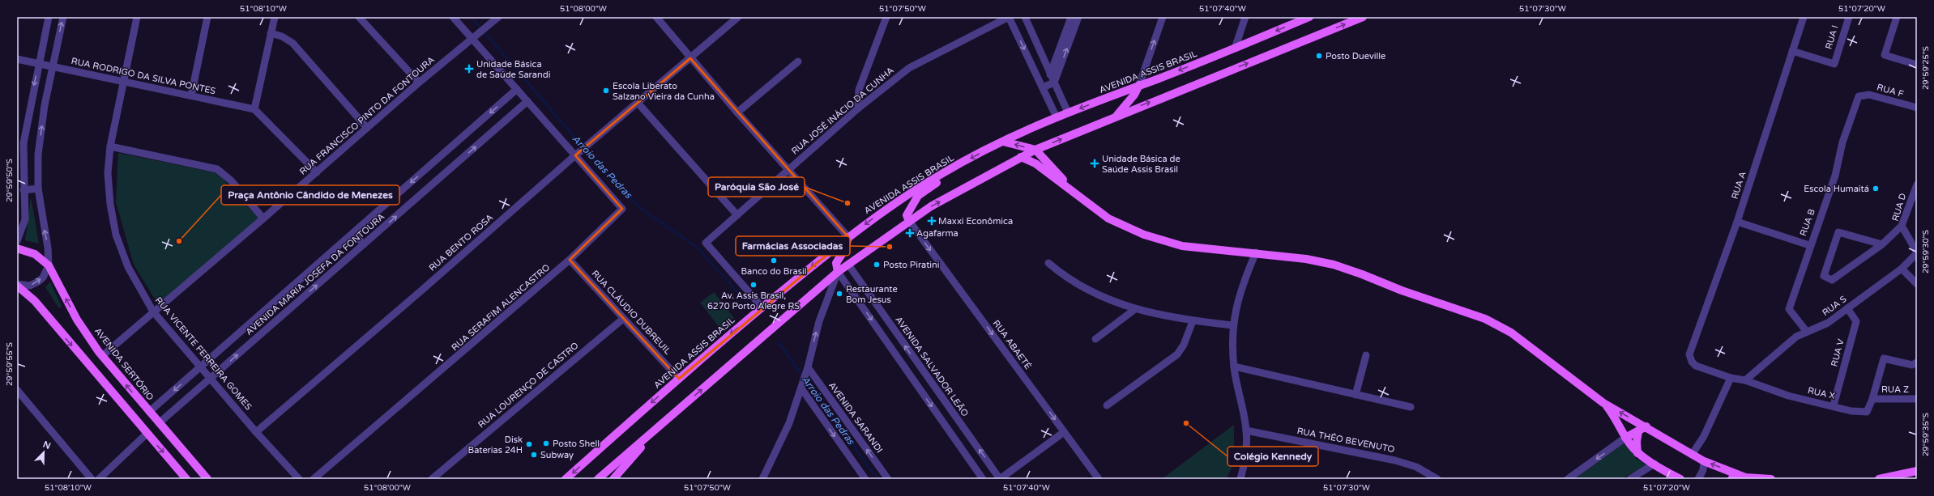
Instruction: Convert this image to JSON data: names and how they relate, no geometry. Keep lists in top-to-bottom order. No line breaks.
{"streets":{"main road":["AVENIDA ASSIS BRASIL","AVENIDA SERTÓRIO"],"street":["RUA I","RUA RODRIGO DA SILVA PONTES","RUA F","RUA JOSÉ INÁCIO DA CUNHA","RUA FRANCISCO PINTO DA FONTOURA","RUA A","RUA D","RUA B","RUA BENTO ROSA","AVENIDA MARIA JOSEFA DA FONTOURA","RUA S","RUA SERAFIM ALENCASTRO","RUA CLÁUDIO DUBREUIL","RUA ABAETÉ","RUA V","RUA VICENTE FERREIRA GOMES","AVENIDA SALVADOR LEÃO","RUA LOURENÇO DE CASTRO","RUA Z","RUA X","AVENIDA SARANDI","RUA THÉO BEVENUTO"]},"crossings":[["RUA I","RUA A"],["AVENIDA ASSIS BRASIL","RUA JOSÉ INÁCIO DA CUNHA"],["AVENIDA ASSIS BRASIL","RUA CLÁUDIO DUBREUIL"],["RUA RODRIGO DA SILVA PONTES","RUA VICENTE FERREIRA GOMES"],["RUA F","RUA B"],["RUA FRANCISCO PINTO DA FONTOURA","RUA VICENTE FERREIRA GOMES"],["RUA FRANCISCO PINTO DA FONTOURA","AVENIDA SERTÓRIO"],["RUA A","RUA X"],["RUA D","RUA S"],["RUA B","RUA S"],["RUA BENTO ROSA","RUA SERAFIM ALENCASTRO"],["RUA BENTO ROSA","RUA VICENTE FERREIRA GOMES"],["AVENIDA MARIA JOSEFA DA FONTOURA","RUA VICENTE FERREIRA GOMES"],["AVENIDA MARIA JOSEFA DA FONTOURA","AVENIDA SERTÓRIO"],["RUA S","RUA V"],["RUA S","RUA X"],["RUA SERAFIM ALENCASTRO","RUA CLÁUDIO DUBREUIL"],["RUA CLÁUDIO DUBREUIL","RUA LOURENÇO DE CASTRO"],["RUA V","RUA X"],["RUA Z","RUA X"]],"one_way":["RUA ABAETÉ"],"water":["Arroio das Pedras"],"places":{"other":["Posto Dueville","Escola Liberato Salzano Vieira da Cunha","Escola Humaitá","Paróquia São José","Praça Antônio Cândido de Menezes","Farmácias Associadas","Banco do Brasil","Posto Piratini","Av. Assis Brasil, 6270 Porto Alegre RS","Restaurante Bom Jesus","Colégio Kennedy","Posto Shell","Disk Baterias 24H","Subway"],"health":["Unidade Básica de Saúde Sarandi","Unidade Básica de Saúde Assis Brasil","Maxxi Econômica","Agafarma"]},"north":"top right","coordinates":["51°08'10\"W","51°08'00\"W","51°07'50\"W","51°07'40\"W","51°07'30\"W","51°07'20\"W","29°59'25\"S","29°59'50\"S","29°59'30\"S","29°59'55\"S","29°59'35\"S"]}
